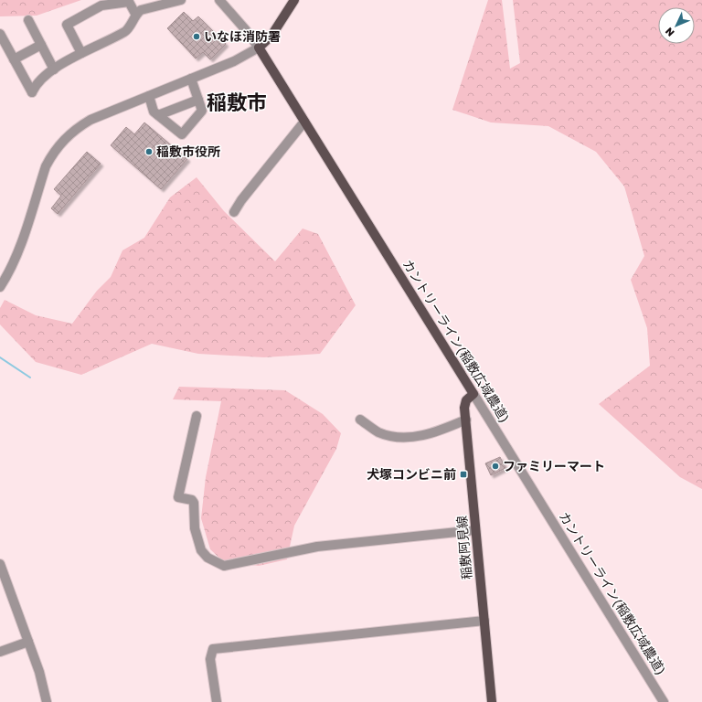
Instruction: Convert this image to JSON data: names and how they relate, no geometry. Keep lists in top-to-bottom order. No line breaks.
{"streets":{"main road":["カントリーライン(稲敷広域農道)","稲敷阿見線"]},"crossings":[["カントリーライン(稲敷広域農道)","稲敷阿見線"]],"districts":["稲敷市"],"places":{"other":["いなほ消防署","稲敷市役所","ファミリーマート"],"transit":["犬塚コンビニ前"]},"north":"bottom left"}
